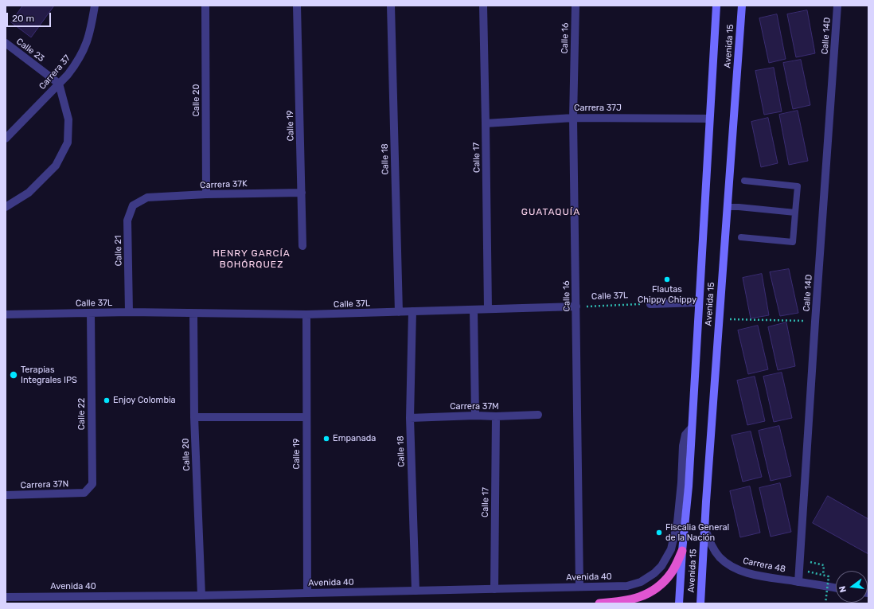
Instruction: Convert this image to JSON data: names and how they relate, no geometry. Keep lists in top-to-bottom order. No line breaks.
{"streets":{"main road":["Avenida 15"],"street":["Calle 14D","Calle 16","Calle 23","Carrera 37","Calle 20","Carrera 37J","Calle 19","Calle 17","Calle 18","Carrera 37K","Calle 21","Calle 37L","Carrera 37M","Calle 22","Carrera 37N","Carrera 48","Avenida 40"]},"crossings":[["Calle 14D","Carrera 48"],["Calle 16","Carrera 37J"],["Calle 16","Calle 37L"],["Calle 16","Avenida 40"],["Avenida 15","Carrera 37J"],["Avenida 15","Carrera 48"],["Avenida 15","Avenida 40"],["Calle 23","Carrera 37"],["Calle 20","Carrera 37K"],["Calle 20","Calle 37L"],["Calle 20","Avenida 40"],["Carrera 37J","Calle 17"],["Calle 19","Carrera 37K"],["Calle 19","Calle 37L"],["Calle 19","Avenida 40"],["Calle 17","Calle 37L"],["Calle 17","Carrera 37M"],["Calle 17","Avenida 40"],["Calle 18","Calle 37L"],["Calle 18","Carrera 37M"],["Calle 18","Avenida 40"],["Carrera 37K","Calle 21"],["Calle 21","Calle 37L"],["Calle 37L","Calle 22"],["Calle 22","Carrera 37N"]],"districts":["GUATAQUÍA","HENRY GARCÍA BOHÓRQUEZ"],"places":["Flautas Chippy Chippy","Terapias Integrales IPS","Enjoy Colombia","Empanada","Fiscalia General de la Nación"],"scale_bar":"20 m","north":"left"}
